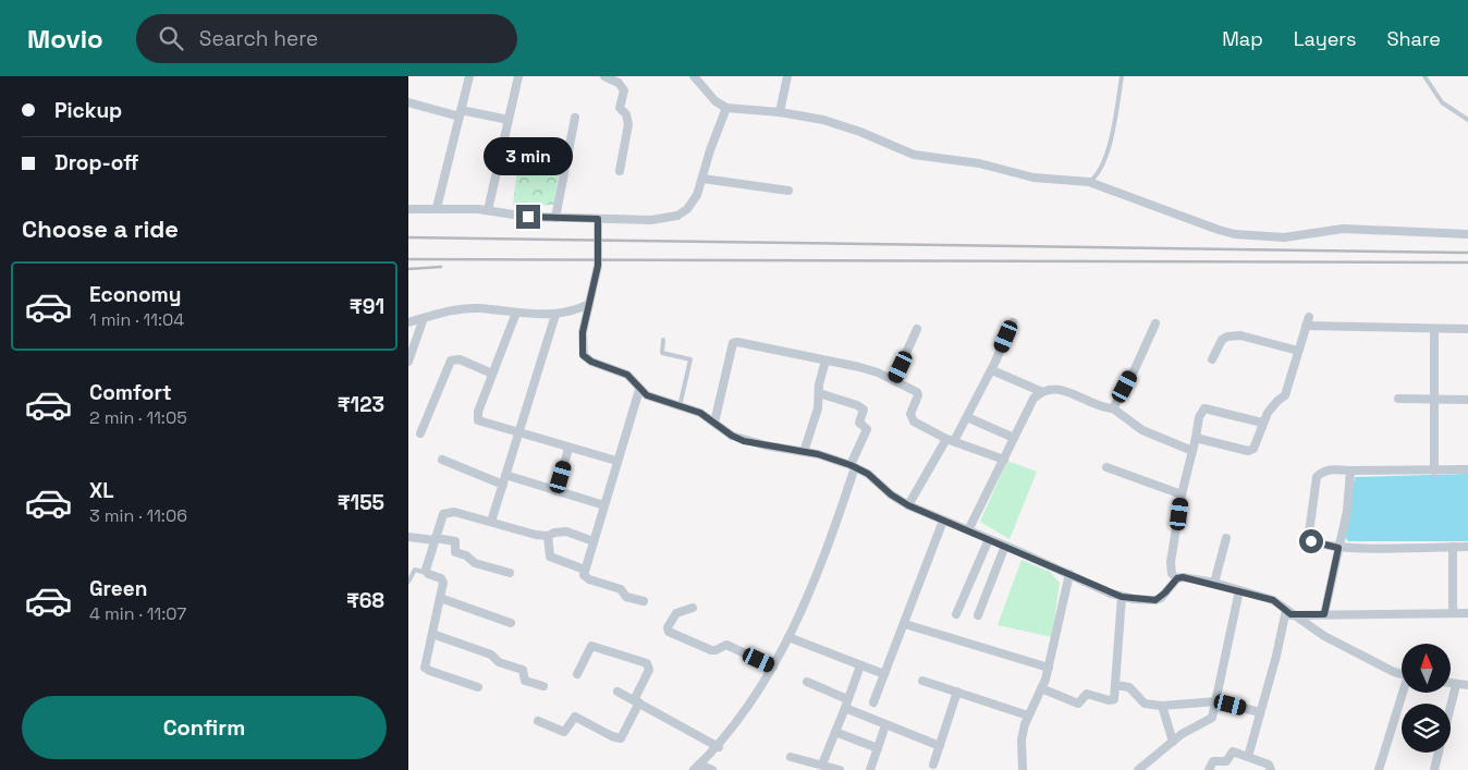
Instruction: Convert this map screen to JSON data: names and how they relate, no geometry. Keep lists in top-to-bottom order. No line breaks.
{"north":"top","page":{"header":"Movio","search":"Search here","nav":["Map","Layers","Share"],"banner":["Pickup","Drop-off"],"bubble":"3 min","heading":"Choose a ride","list":[{"name":"Economy","note":"1 min · 11:04","value":"₹91"},{"name":"Comfort","note":"2 min · 11:05","value":"₹123"},{"name":"XL","note":"3 min · 11:06","value":"₹155"},{"name":"Green","note":"4 min · 11:07","value":"₹68"}],"buttons":"Confirm"}}
